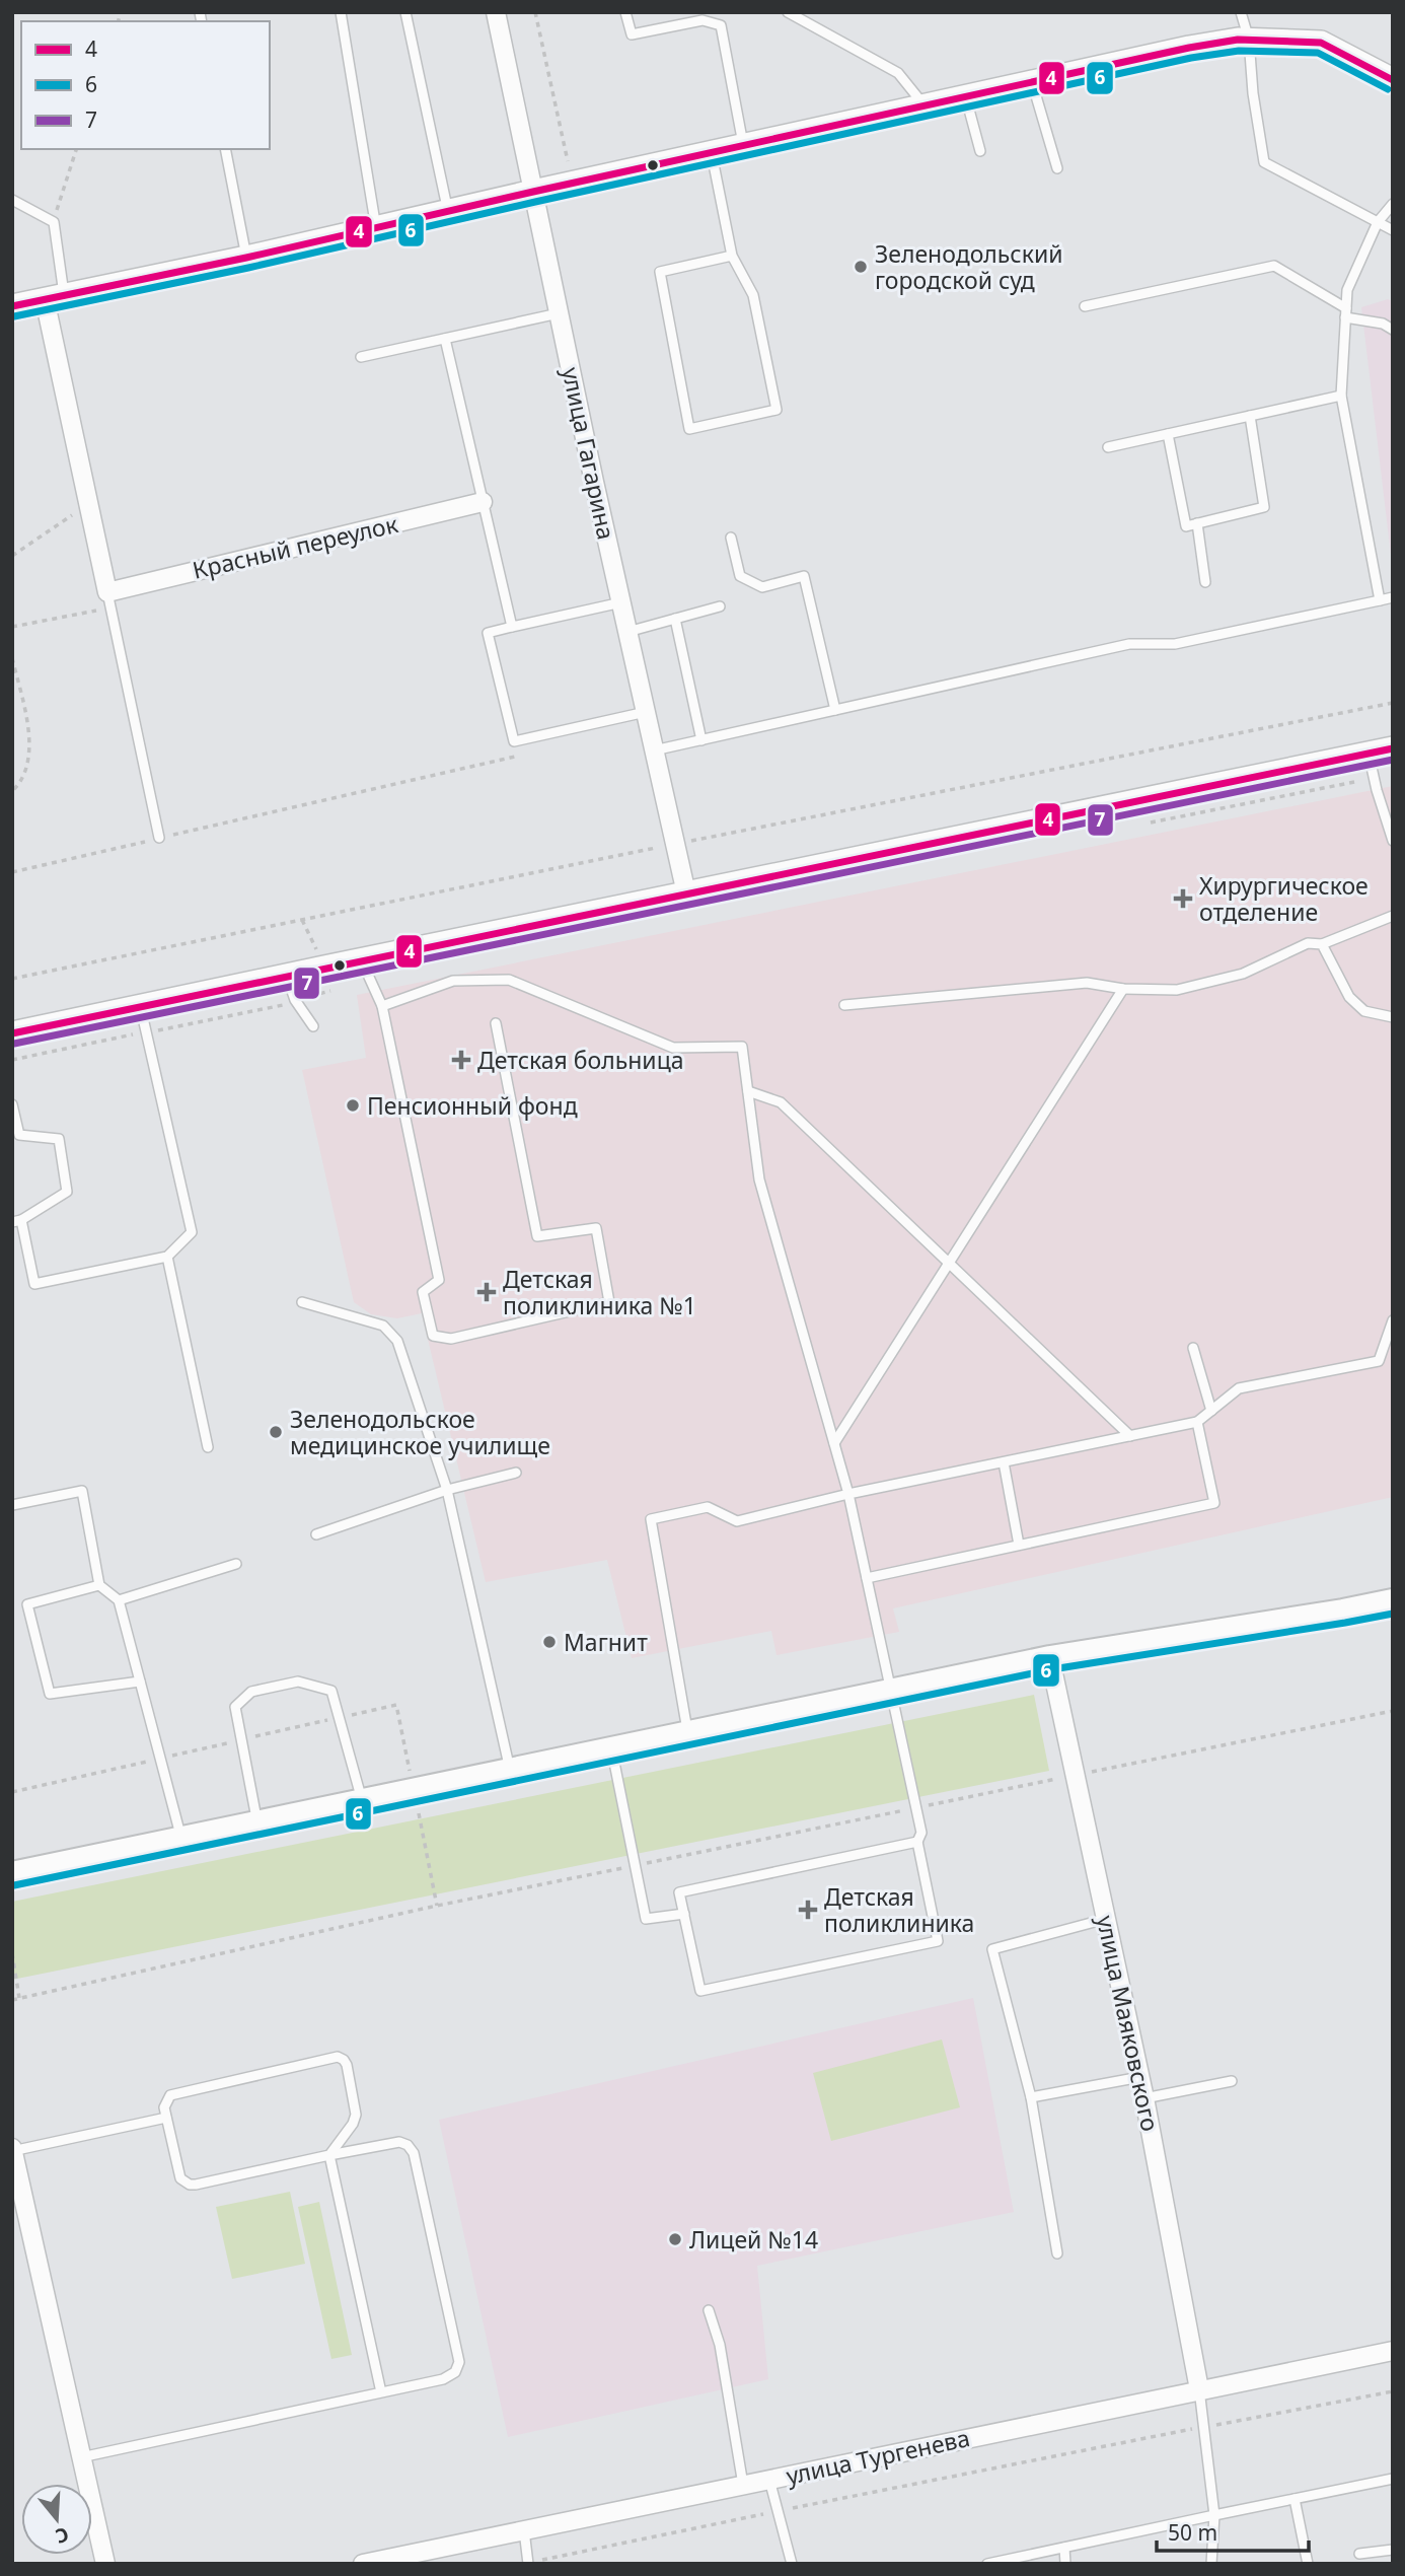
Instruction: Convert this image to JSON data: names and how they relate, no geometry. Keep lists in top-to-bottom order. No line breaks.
{"streets":{"street":["улица Гагарина","Красный переулок","улица Маяковского","улица Тургенева"]},"crossings":[["улица Маяковского","улица Тургенева"]],"places":{"other":["Зеленодольский городской суд","Пенсионный фонд","Зеленодольское медицинское училище","Магнит","Лицей №14"],"health":["Хирургическое отделение","Детская больница","Детская поликлиника №1","Детская поликлиника"]},"lines":["transit line 4","transit line 6","transit line 7"],"legend":["4","6","7"],"scale_bar":"50 m","north":"bottom"}
